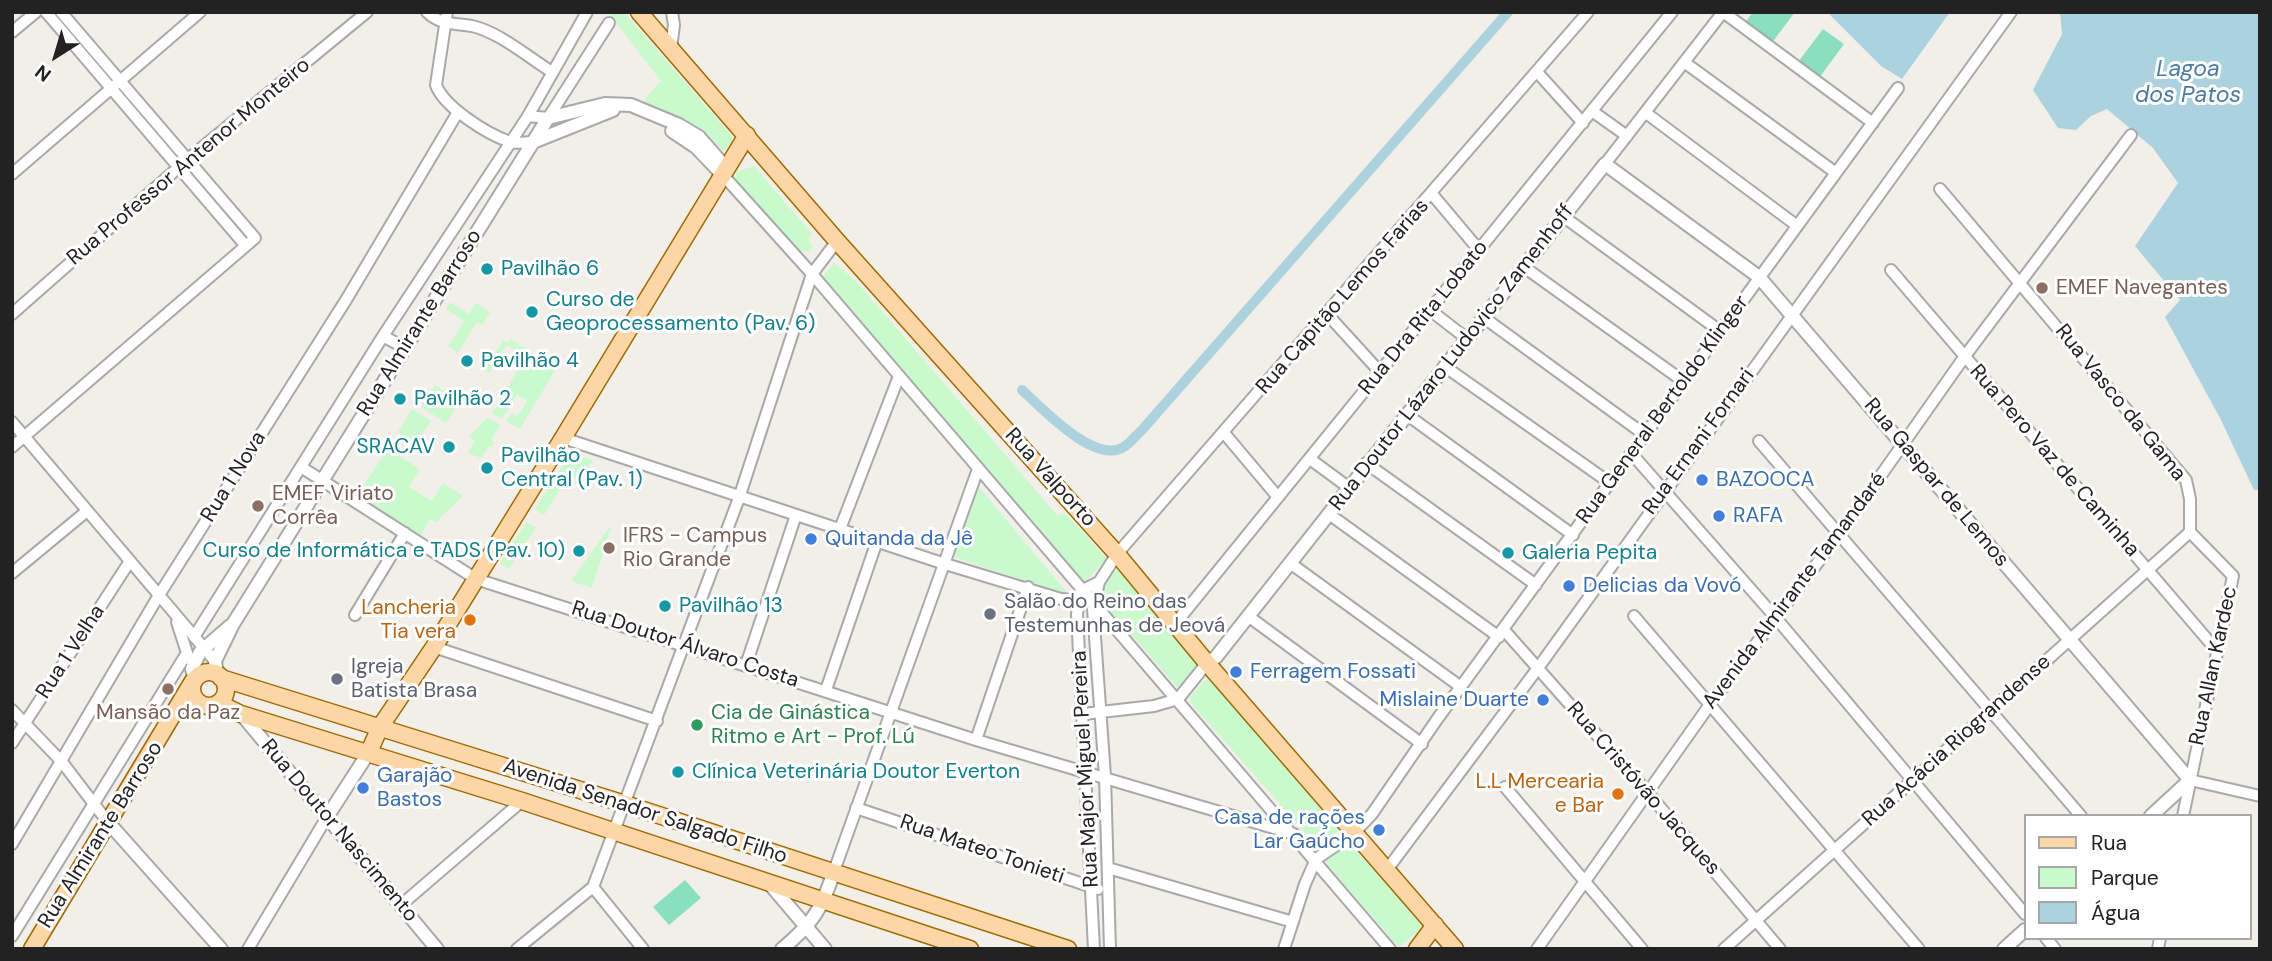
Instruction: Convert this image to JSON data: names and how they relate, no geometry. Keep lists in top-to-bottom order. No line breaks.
{"streets":{"main road":["Rua Almirante Barroso","Rua Valporto","Avenida Senador Salgado Filho"],"street":["Rua Professor Antenor Monteiro","Rua Capitão Lemos Farias","Rua Dra Rita Lobato","Rua Doutor Lázaro Ludovico Zamenhoff","Rua Vasco da Gama","Rua General Bertoldo Klinger","Rua Ernani Fornari","Rua Pero Vaz de Caminha","Rua 1 Nova","Rua Gaspar de Lemos","Avenida Almirante Tamandaré","Rua Doutor Álvaro Costa","Rua 1 Velha","Rua Allan Kardec","Rua Acácia Riograndense","Rua Major Miguel Pereira","Rua Cristóvão Jacques","Rua Doutor Nascimento","Rua Mateo Tonieti"]},"crossings":[["Rua Capitão Lemos Farias","Rua Valporto"],["Rua Capitão Lemos Farias","Rua Major Miguel Pereira"],["Rua Dra Rita Lobato","Rua Valporto"],["Rua Almirante Barroso","Rua Doutor Álvaro Costa"],["Rua Almirante Barroso","Avenida Senador Salgado Filho"],["Rua Doutor Lázaro Ludovico Zamenhoff","Rua Valporto"],["Rua Doutor Lázaro Ludovico Zamenhoff","Rua Gaspar de Lemos"],["Rua Doutor Lázaro Ludovico Zamenhoff","Rua Cristóvão Jacques"],["Rua Vasco da Gama","Avenida Almirante Tamandaré"],["Rua Vasco da Gama","Rua Allan Kardec"],["Rua Vasco da Gama","Rua Acácia Riograndense"],["Rua General Bertoldo Klinger","Rua Valporto"],["Rua General Bertoldo Klinger","Rua Gaspar de Lemos"],["Rua General Bertoldo Klinger","Rua Cristóvão Jacques"],["Rua Ernani Fornari","Rua Valporto"],["Rua Ernani Fornari","Rua Gaspar de Lemos"],["Rua Ernani Fornari","Rua Cristóvão Jacques"],["Rua Pero Vaz de Caminha","Avenida Almirante Tamandaré"],["Rua Pero Vaz de Caminha","Rua Allan Kardec"],["Rua Pero Vaz de Caminha","Rua Acácia Riograndense"],["Rua Gaspar de Lemos","Avenida Almirante Tamandaré"],["Rua Gaspar de Lemos","Rua Allan Kardec"],["Rua Gaspar de Lemos","Rua Acácia Riograndense"],["Avenida Almirante Tamandaré","Rua Cristóvão Jacques"],["Rua Doutor Álvaro Costa","Rua Major Miguel Pereira"],["Rua Allan Kardec","Rua Acácia Riograndense"],["Rua Acácia Riograndense","Rua Cristóvão Jacques"],["Rua Major Miguel Pereira","Rua Mateo Tonieti"],["Avenida Senador Salgado Filho","Rua Doutor Nascimento"]],"water":["Lagoa dos Patos"],"places":["Pavilhão 6","EMEF Navegantes","Curso de Geoprocessamento (Pav. 6)","Pavilhão 4","Pavilhão 2","SRACAV","Pavilhão Central (Pav. 1)","BAZOOCA","EMEF Viriato Corrêa","RAFA","Quitanda da Jê","IFRS - Campus Rio Grande","Curso de Informática e TADS (Pav. 10)","Galeria Pepita","Delicias da Vovó","Pavilhão 13","Salão do Reino das Testemunhas de Jeová","Lancheria Tia vera","Ferragem Fossati","Igreja Batista Brasa","Mansão da Paz","Mislaine Duarte","Cia de Ginástica Ritmo e Art - Prof. Lú","Clínica Veterinária Doutor Everton","Garajão Bastos","L.L Mercearia e Bar","Casa de rações Lar Gaúcho"],"legend":["Rua","Parque","Água"],"north":"bottom left"}
